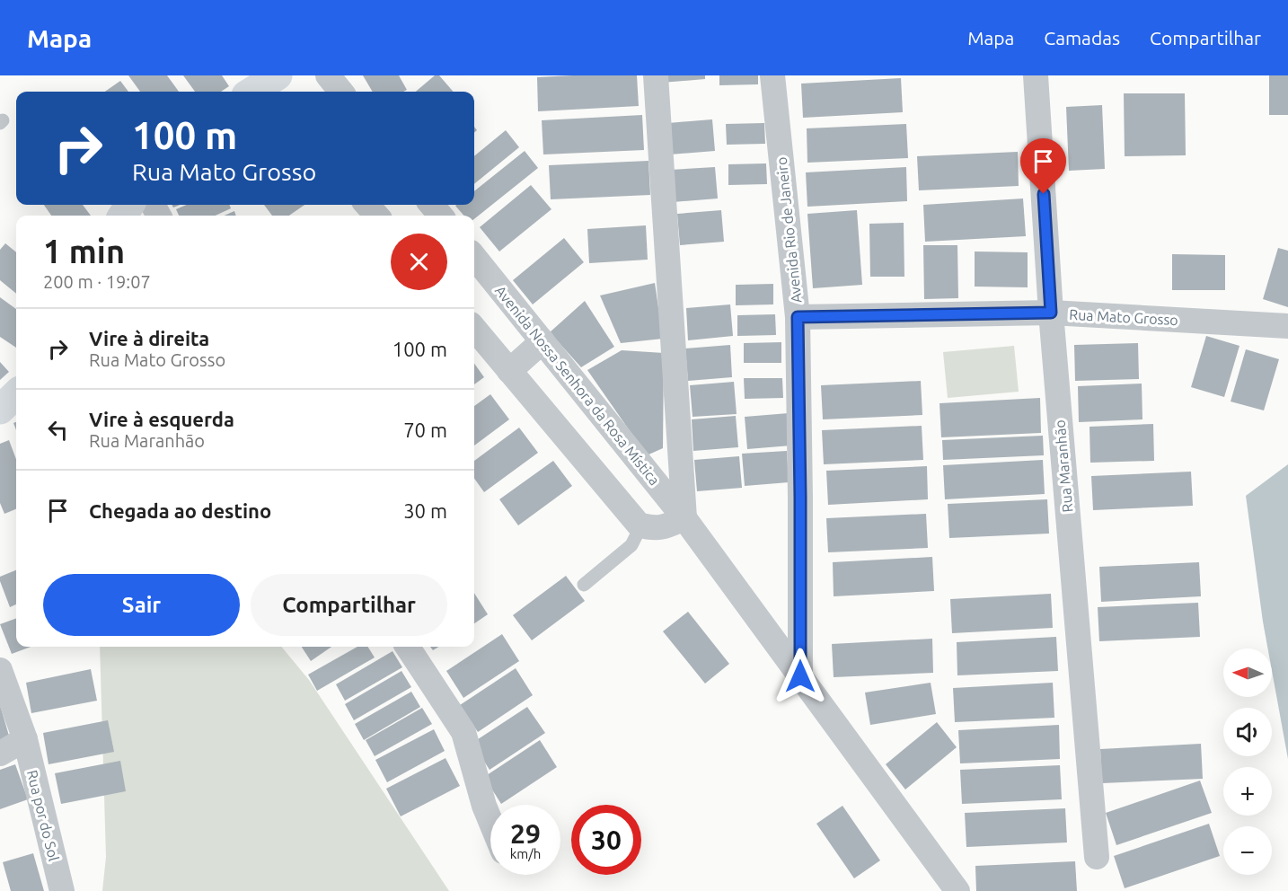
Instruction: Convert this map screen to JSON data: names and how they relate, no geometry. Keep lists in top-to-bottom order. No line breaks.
{"streets":{"street":["Avenida Rio de Janeiro","Rua Mato Grosso","Avenida Nossa Senhora da Rosa Mística","Rua Maranhão","Rua por do Sol"]},"crossings":[["Avenida Rio de Janeiro","Rua Mato Grosso"],["Avenida Rio de Janeiro","Avenida Nossa Senhora da Rosa Mística"],["Rua Mato Grosso","Rua Maranhão"]],"north":"left","page":{"header":"Mapa","nav":["Mapa","Camadas","Compartilhar"],"turn":["100 m","Rua Mato Grosso"],"heading":["1 min","200 m · 19:07"],"list":[{"name":"Vire à direita","note":"Rua Mato Grosso","value":"100 m"},{"name":"Vire à esquerda","note":"Rua Maranhão","value":"70 m"},{"name":"Chegada ao destino","value":"30 m"}],"buttons":["Sair","Compartilhar"],"map_buttons":["+","−"],"speed":"29 km/h","limit":"30"}}
